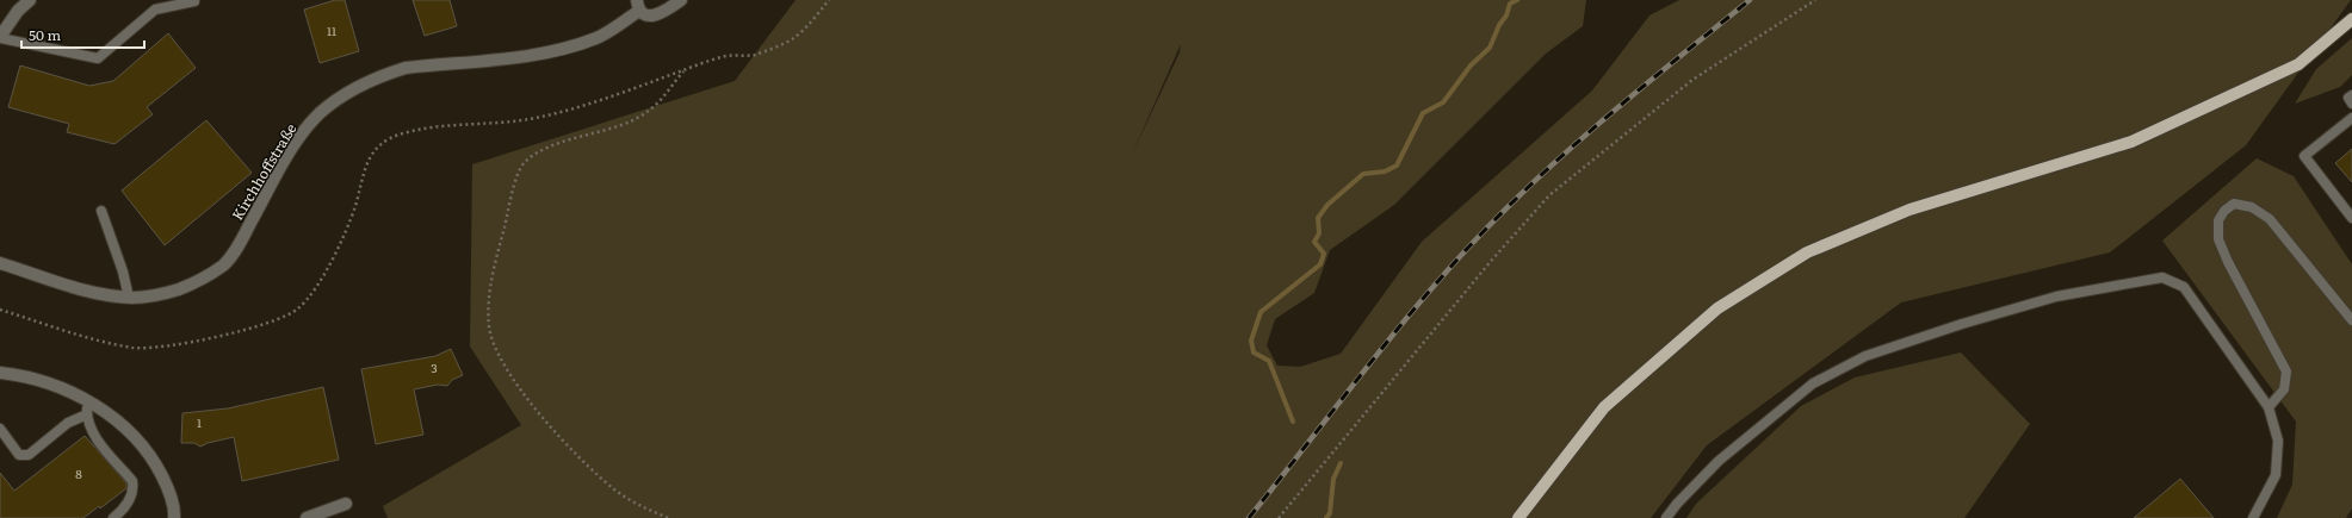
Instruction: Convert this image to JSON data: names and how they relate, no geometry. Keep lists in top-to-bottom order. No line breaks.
{"streets":{"street":["Kirchhoffstraße"]},"house_numbers":["11","3","1","8"],"scale_bar":"50 m"}
